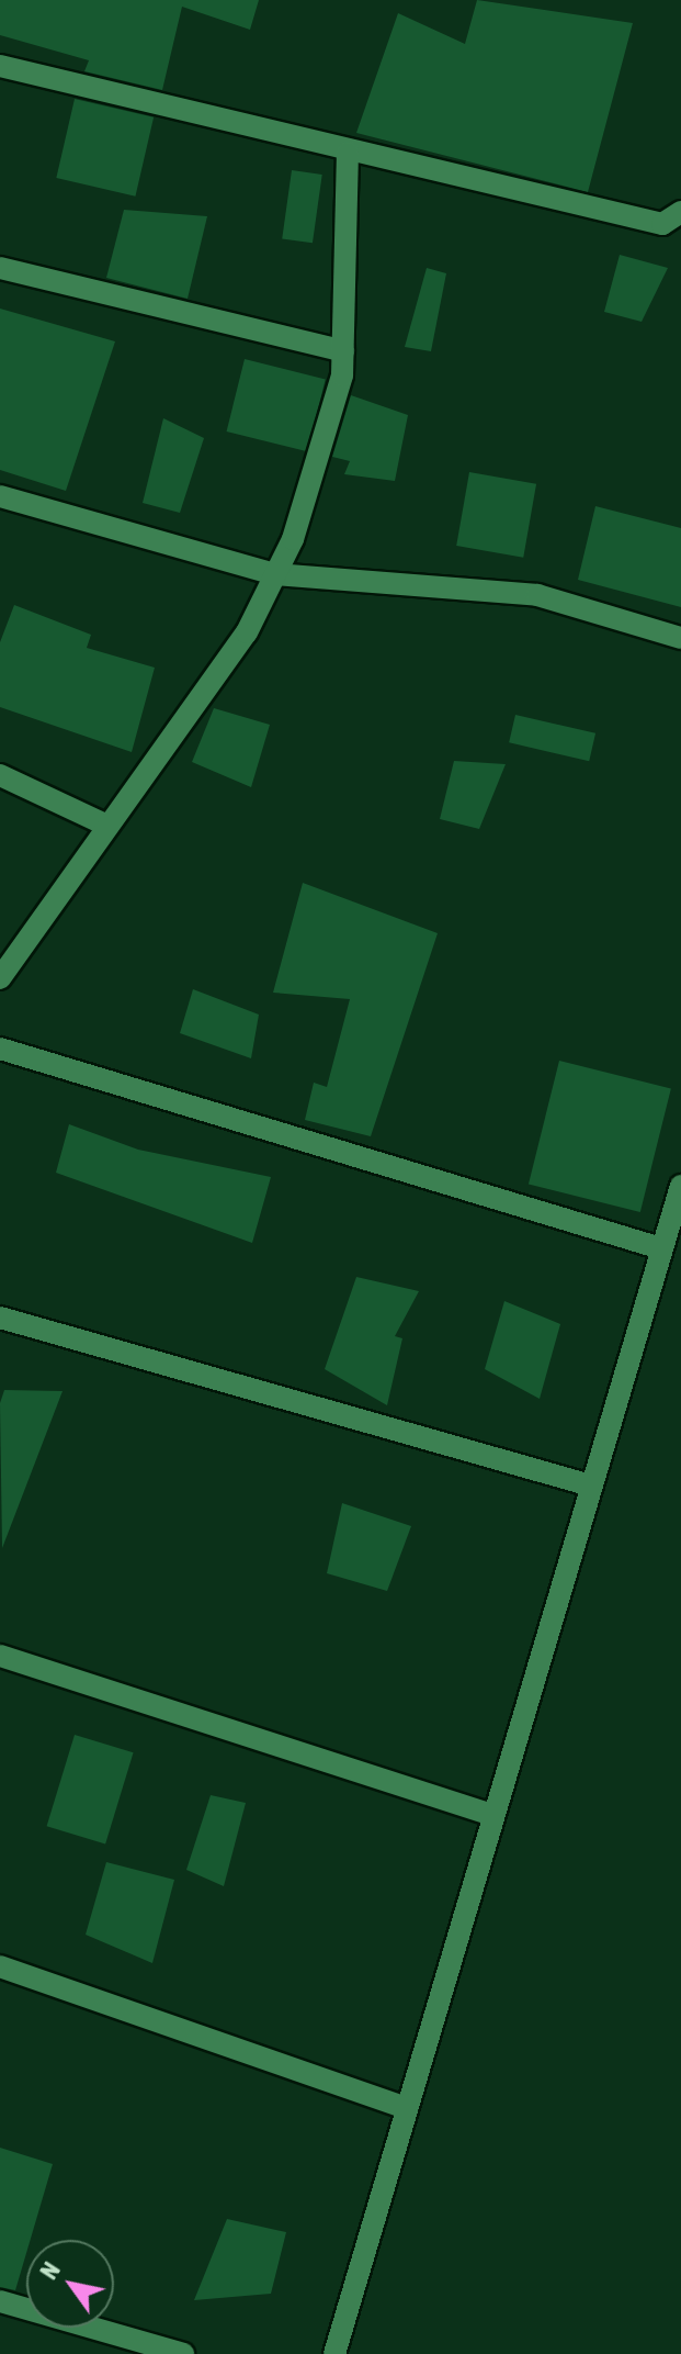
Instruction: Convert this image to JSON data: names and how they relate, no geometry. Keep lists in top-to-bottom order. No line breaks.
{"north":"top left"}
